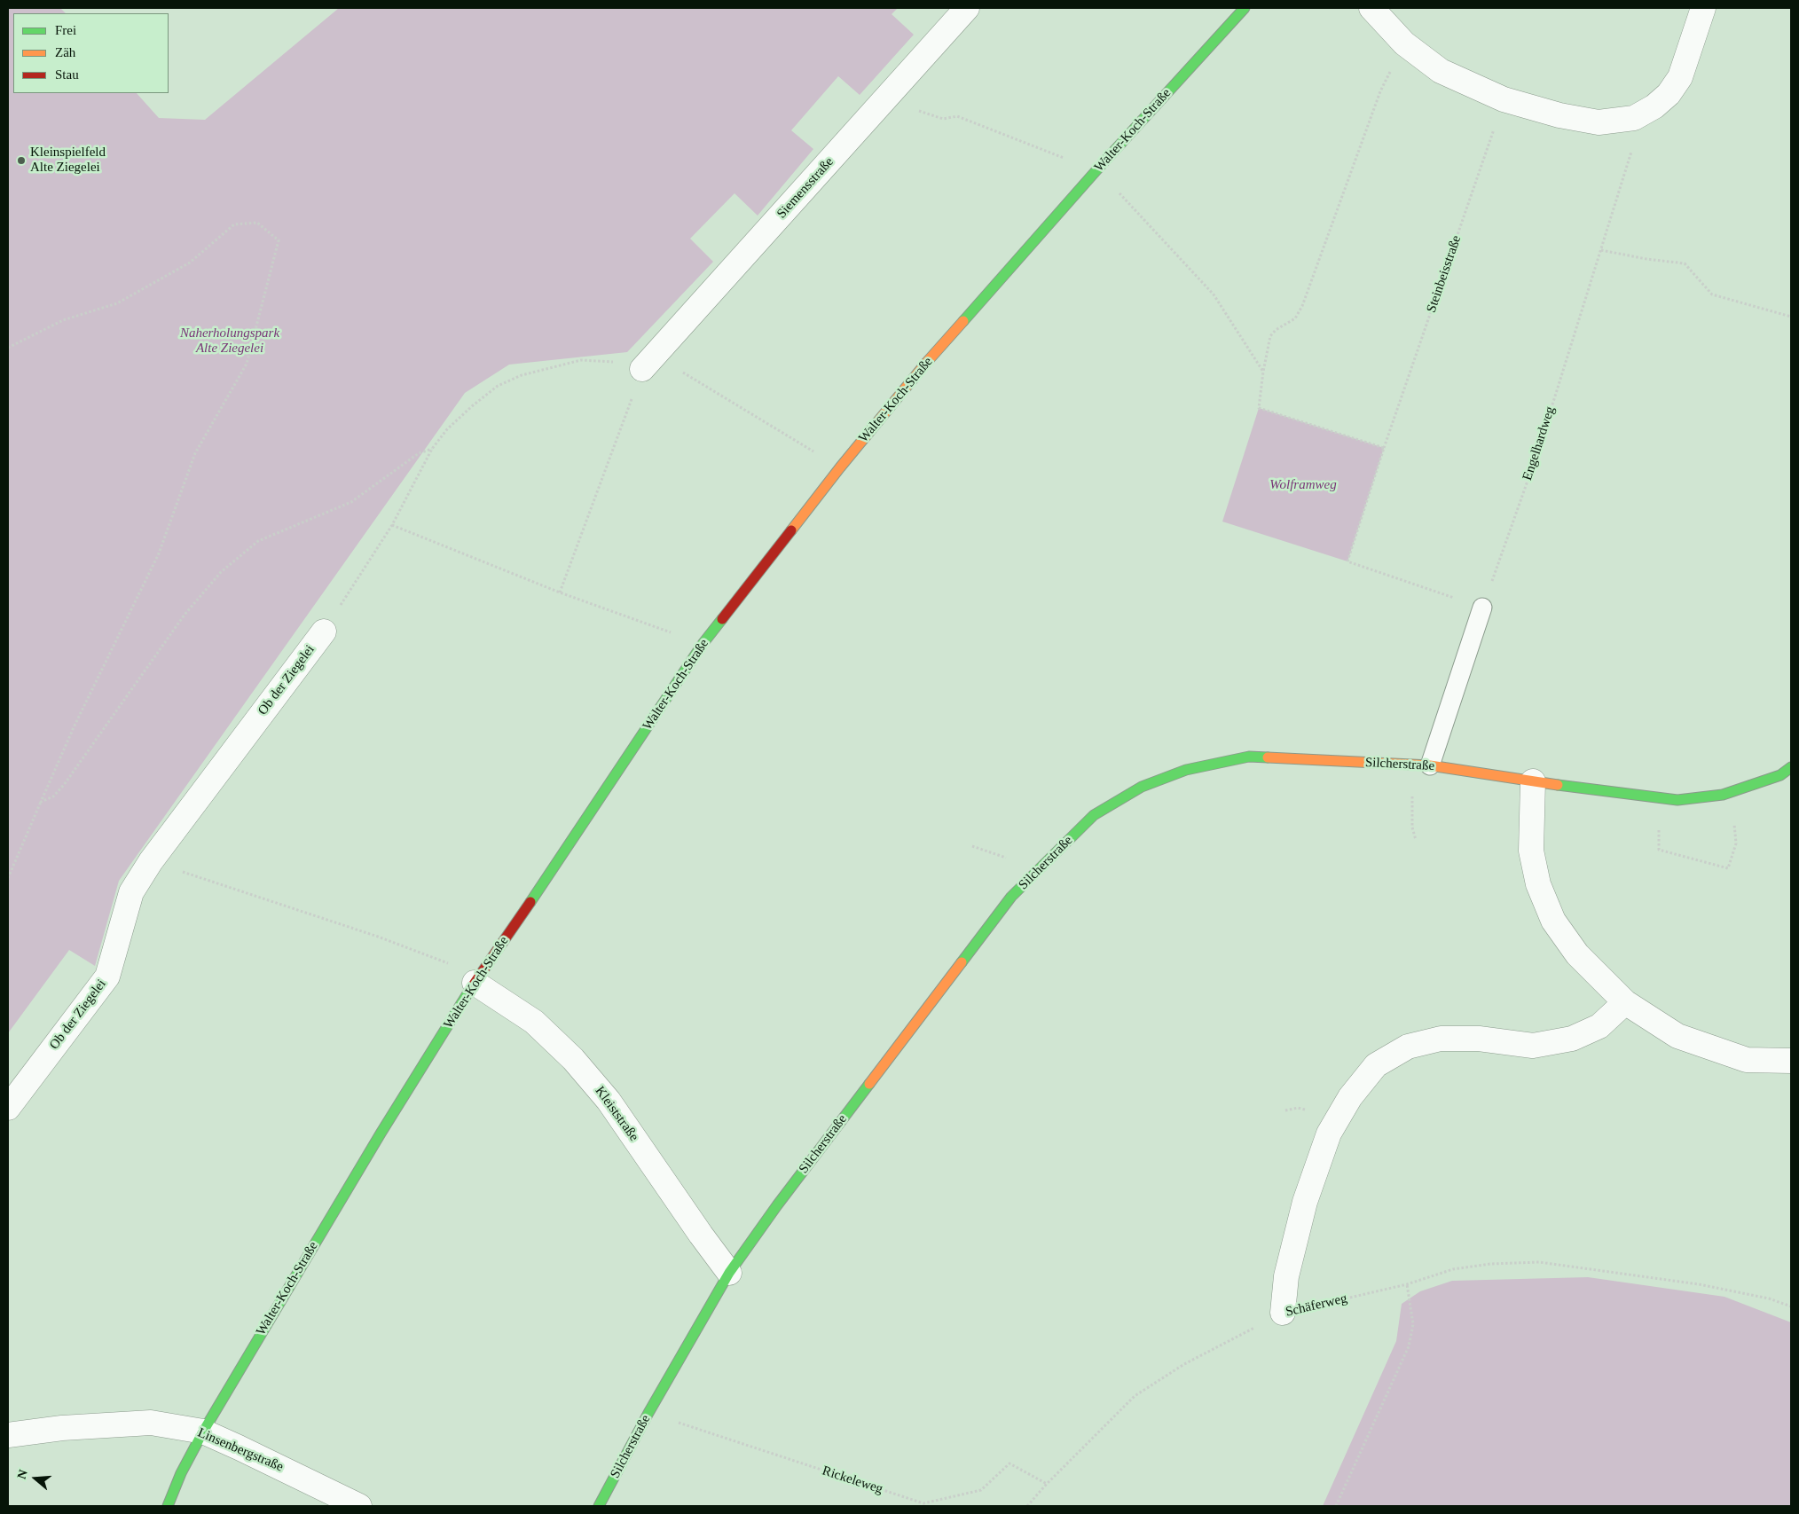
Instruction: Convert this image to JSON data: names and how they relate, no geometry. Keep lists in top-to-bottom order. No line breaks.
{"streets":{"street":["Walter-Koch-Straße","Siemensstraße","Ob der Ziegelei","Silcherstraße","Kleiststraße","Linsenbergstraße"],"path":["Steinbeisstraße","Engelhardweg","Schäferweg","Rickeleweg"]},"crossings":[["Walter-Koch-Straße","Ob der Ziegelei"],["Walter-Koch-Straße","Kleiststraße"],["Walter-Koch-Straße","Linsenbergstraße"],["Siemensstraße","Ob der Ziegelei"],["Silcherstraße","Kleiststraße"],["Silcherstraße","Rickeleweg"],["Schäferweg","Rickeleweg"]],"parks":["Naherholungspark Alte Ziegelei","Wolframweg"],"places":["Kleinspielfeld Alte Ziegelei"],"legend":["Frei","Zäh","Stau"],"north":"left"}
